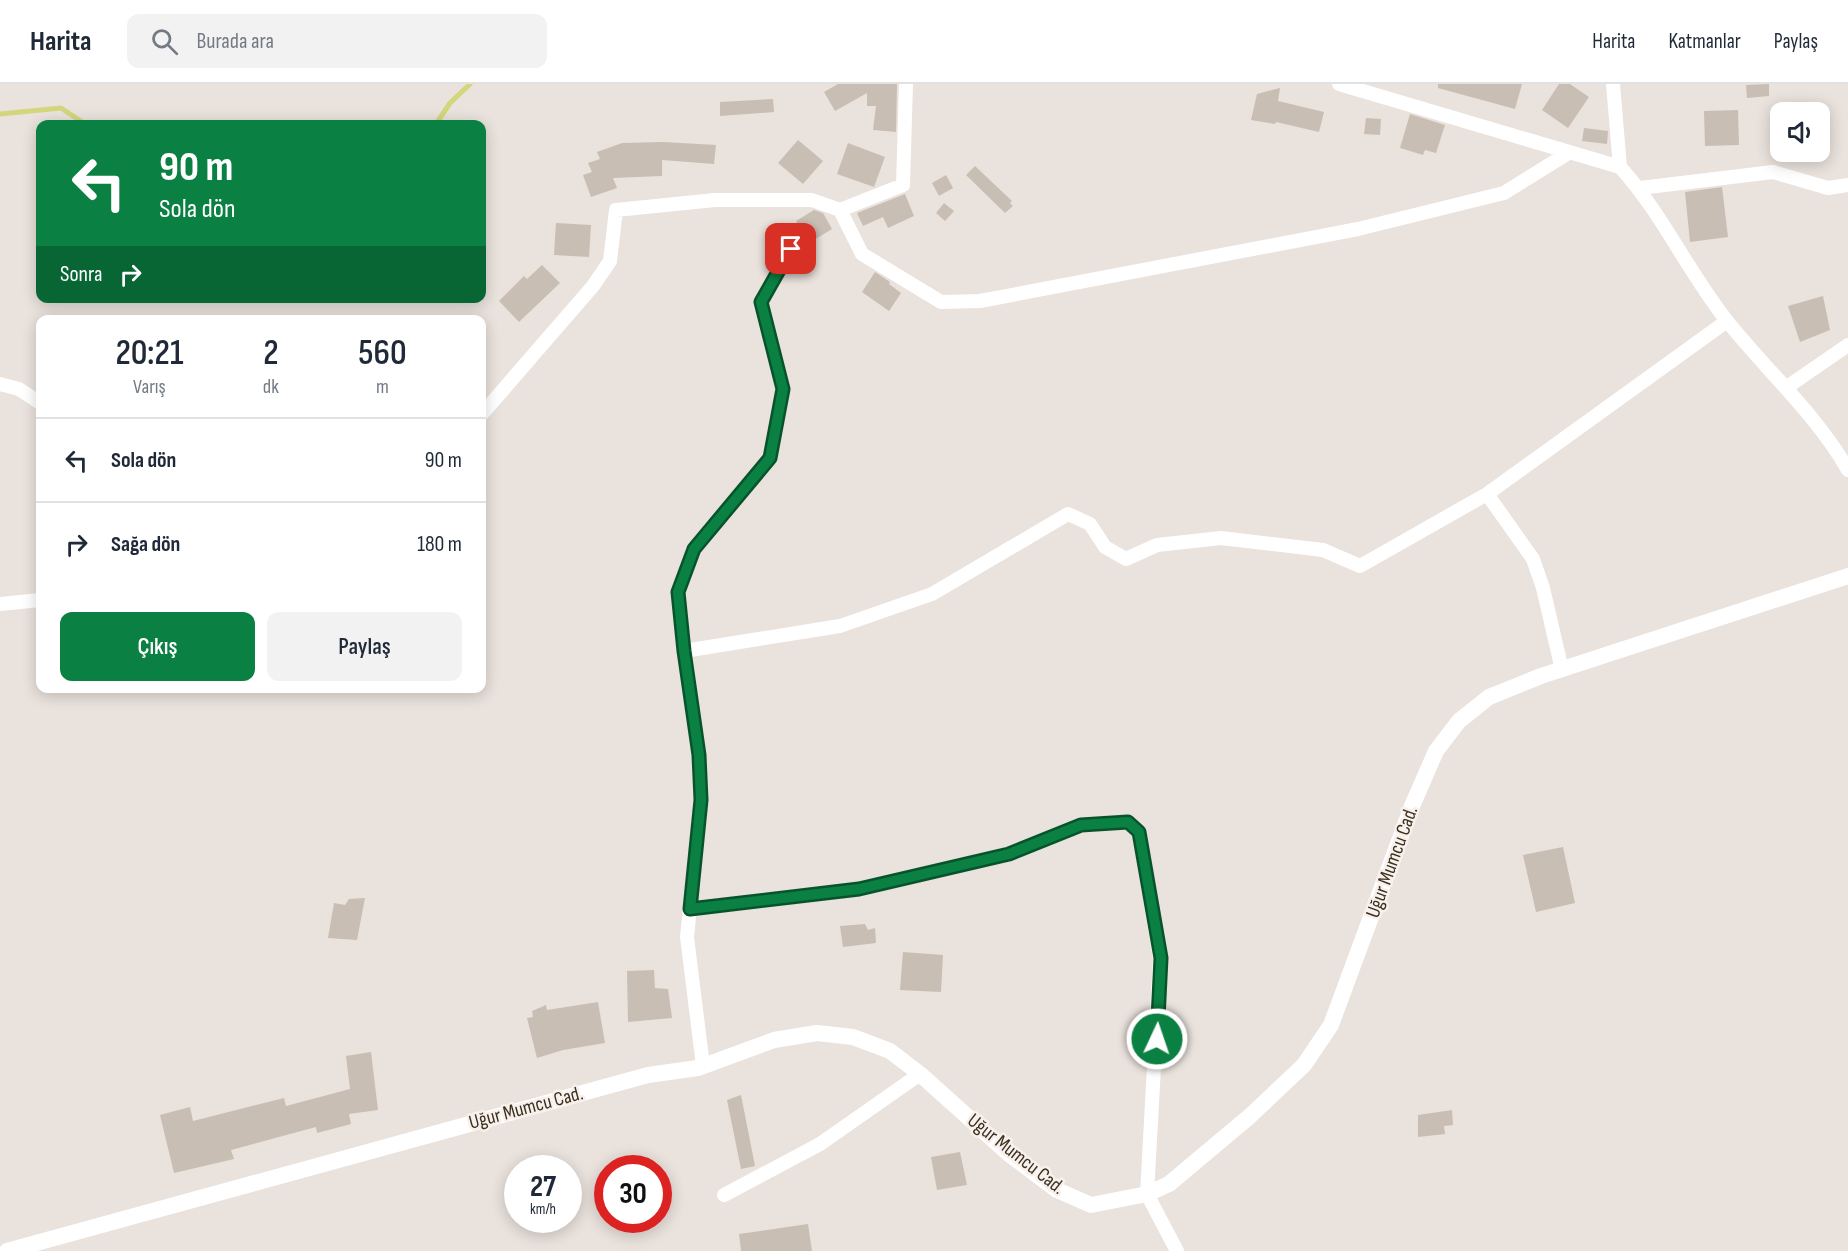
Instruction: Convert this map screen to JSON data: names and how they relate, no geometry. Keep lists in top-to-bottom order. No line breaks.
{"streets":{"street":["Uğur Mumcu Cad."]},"page":{"header":"Harita","search":"Burada ara","nav":["Harita","Katmanlar","Paylaş"],"turn":["90 m","Sola dön"],"then":"Sonra","eta":["20:21","Varış","2","dk","560","m"],"list":[{"name":"Sola dön","value":"90 m"},{"name":"Sağa dön","value":"180 m"}],"buttons":["Çıkış","Paylaş"],"speed":"27 km/h","limit":"30"}}
